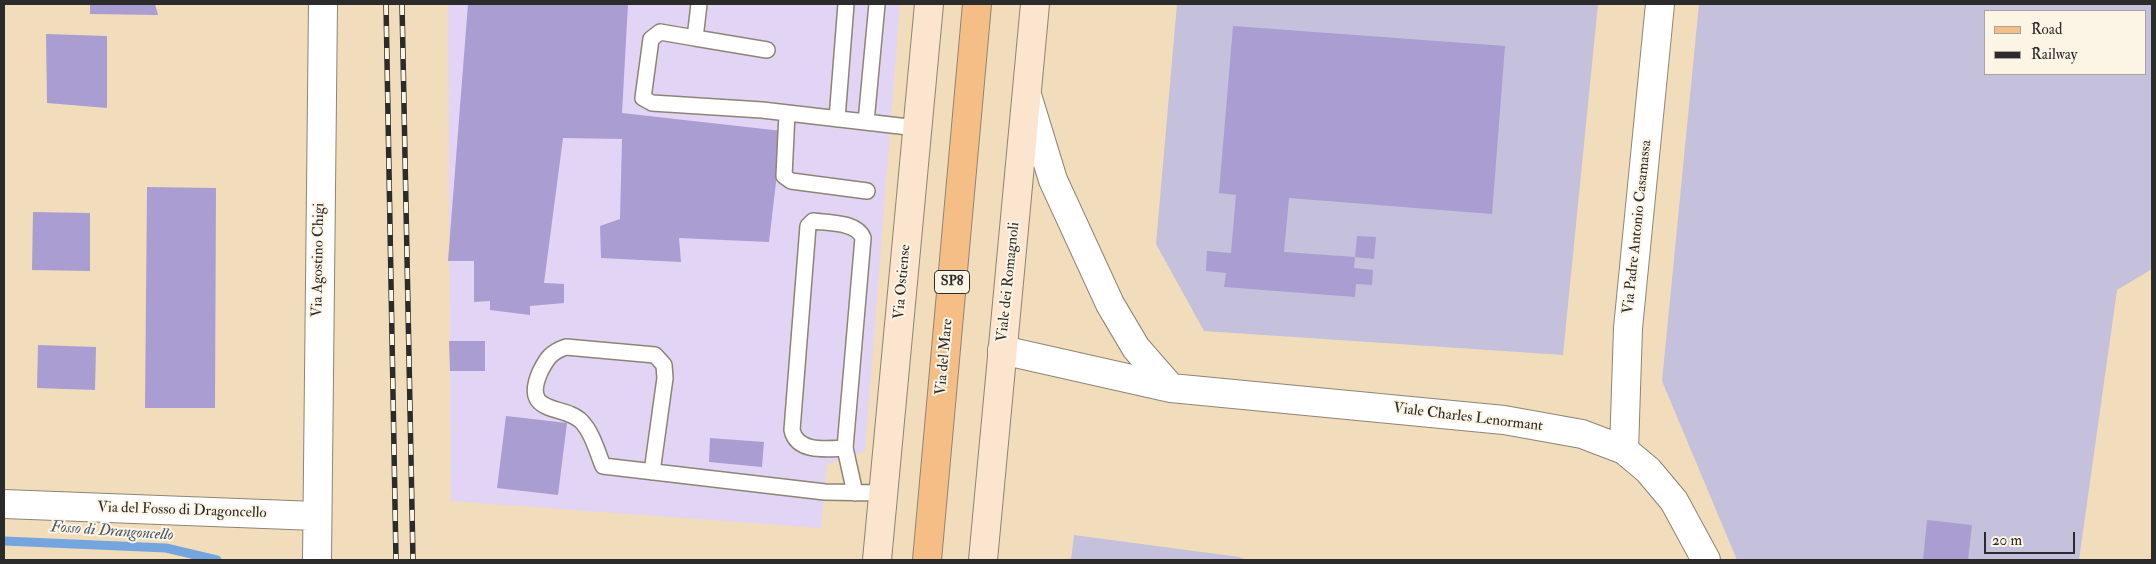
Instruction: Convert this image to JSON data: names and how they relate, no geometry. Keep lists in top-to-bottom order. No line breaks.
{"streets":{"main road":["Via Ostiense","SP8","Viale dei Romagnoli","Via del Mare"],"street":["Via Padre Antonio Casamassa","Via Agostino Chigi","Viale Charles Lenormant","Via del Fosso di Dragoncello"]},"crossings":[["Via Padre Antonio Casamassa","Viale Charles Lenormant"],["Via Agostino Chigi","Via del Fosso di Dragoncello"],["Viale dei Romagnoli","Viale Charles Lenormant"]],"water":["Fosso di Drangoncello"],"legend":["Road","Railway"],"scale_bar":"20 m"}
